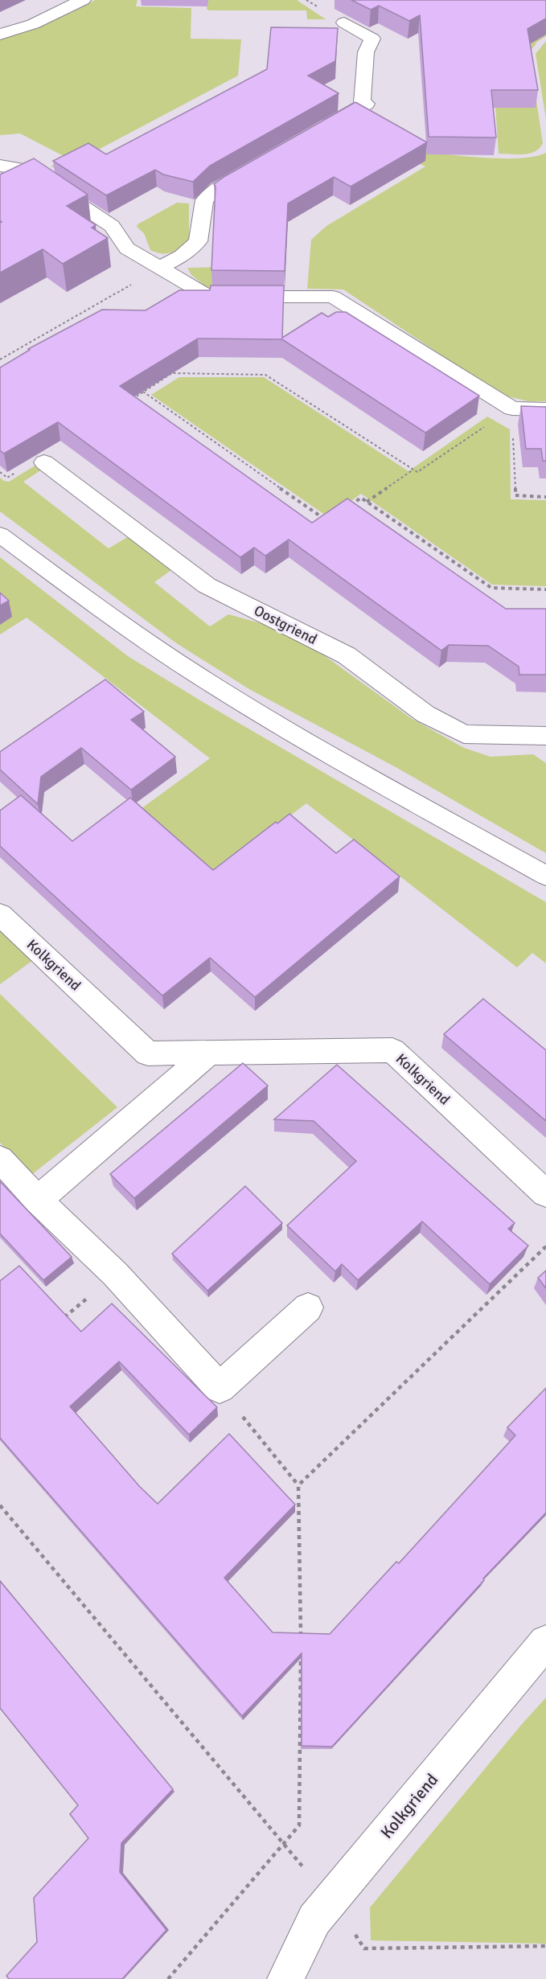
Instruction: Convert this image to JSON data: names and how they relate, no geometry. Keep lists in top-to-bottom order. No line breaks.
{"streets":{"street":["Oostgriend","Kolkgriend"]}}
